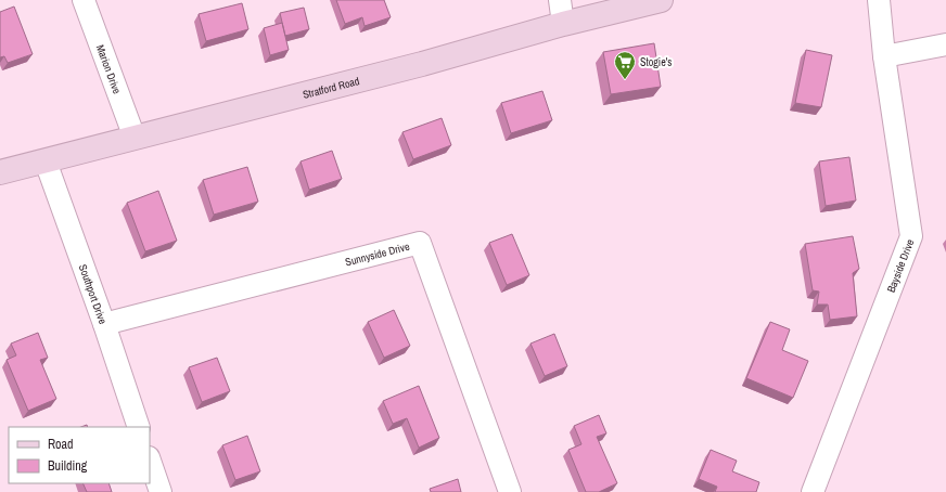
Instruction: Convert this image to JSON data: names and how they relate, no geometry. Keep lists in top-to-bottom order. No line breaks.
{"streets":{"main road":["Stratford Road"],"street":["Marion Drive","Sunnyside Drive","Bayside Drive","Southport Drive"]},"crossings":[["Marion Drive","Stratford Road"],["Stratford Road","Southport Drive"],["Sunnyside Drive","Southport Drive"]],"places":{"supermarket":["Stogie's"]},"legend":["Road","Building"]}
